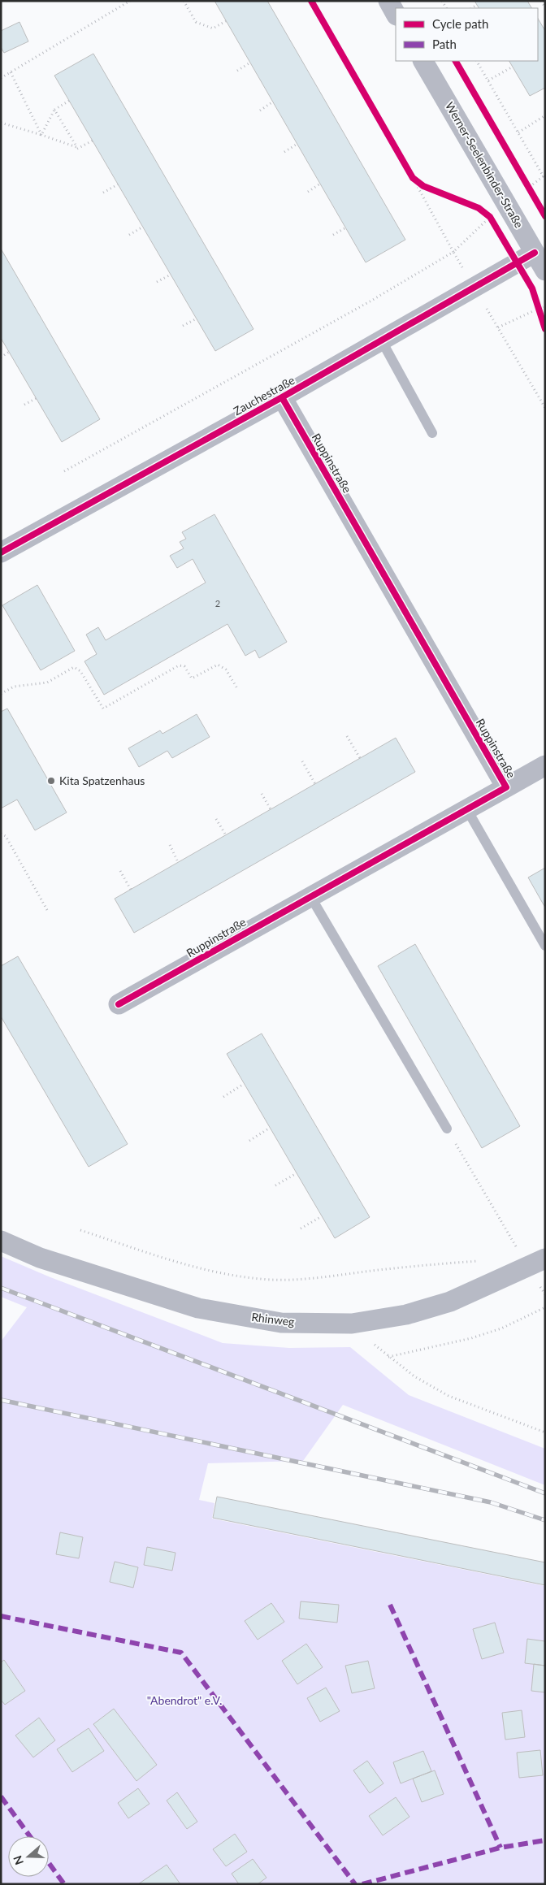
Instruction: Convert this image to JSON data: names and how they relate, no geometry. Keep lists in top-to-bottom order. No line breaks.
{"streets":{"street":["Werner-Seelenbinder-Straße","Zauchestraße","Ruppinstraße","Rhinweg"]},"crossings":[["Werner-Seelenbinder-Straße","Zauchestraße"],["Zauchestraße","Ruppinstraße"]],"parks":["\"Abendrot\" e.V."],"places":["Kita Spatzenhaus"],"house_numbers":["2"],"legend":["Cycle path","Path"],"north":"left"}
